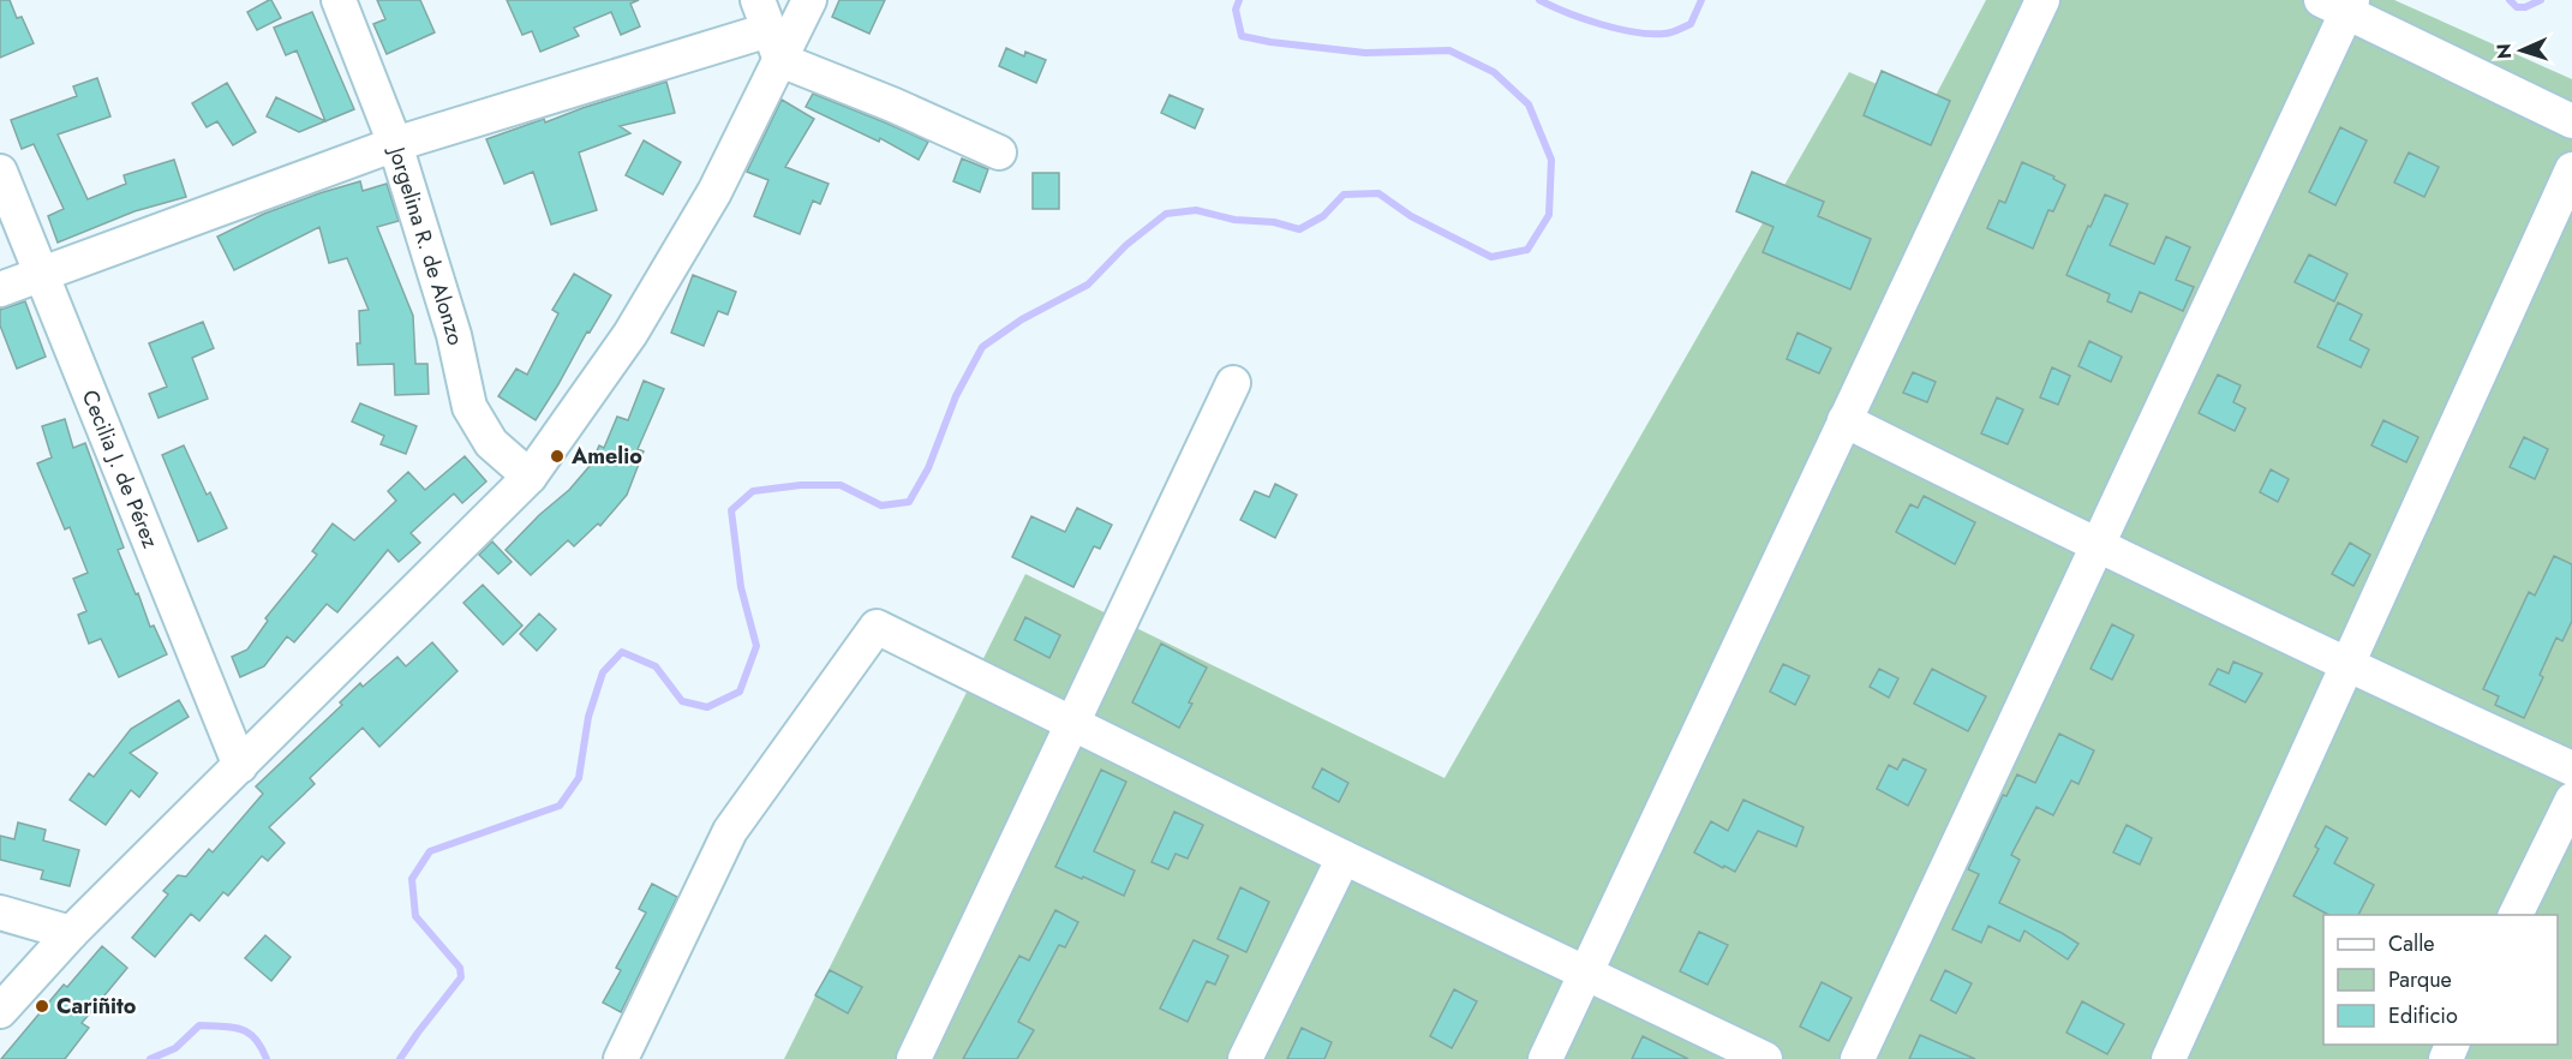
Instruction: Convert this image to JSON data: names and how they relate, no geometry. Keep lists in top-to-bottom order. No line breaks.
{"streets":{"street":["Jorgelina R. de Alonzo","Cecilia J. de Pérez"]},"places":["Amelio","Cariñito"],"legend":["Calle","Parque","Edificio"],"north":"left"}
